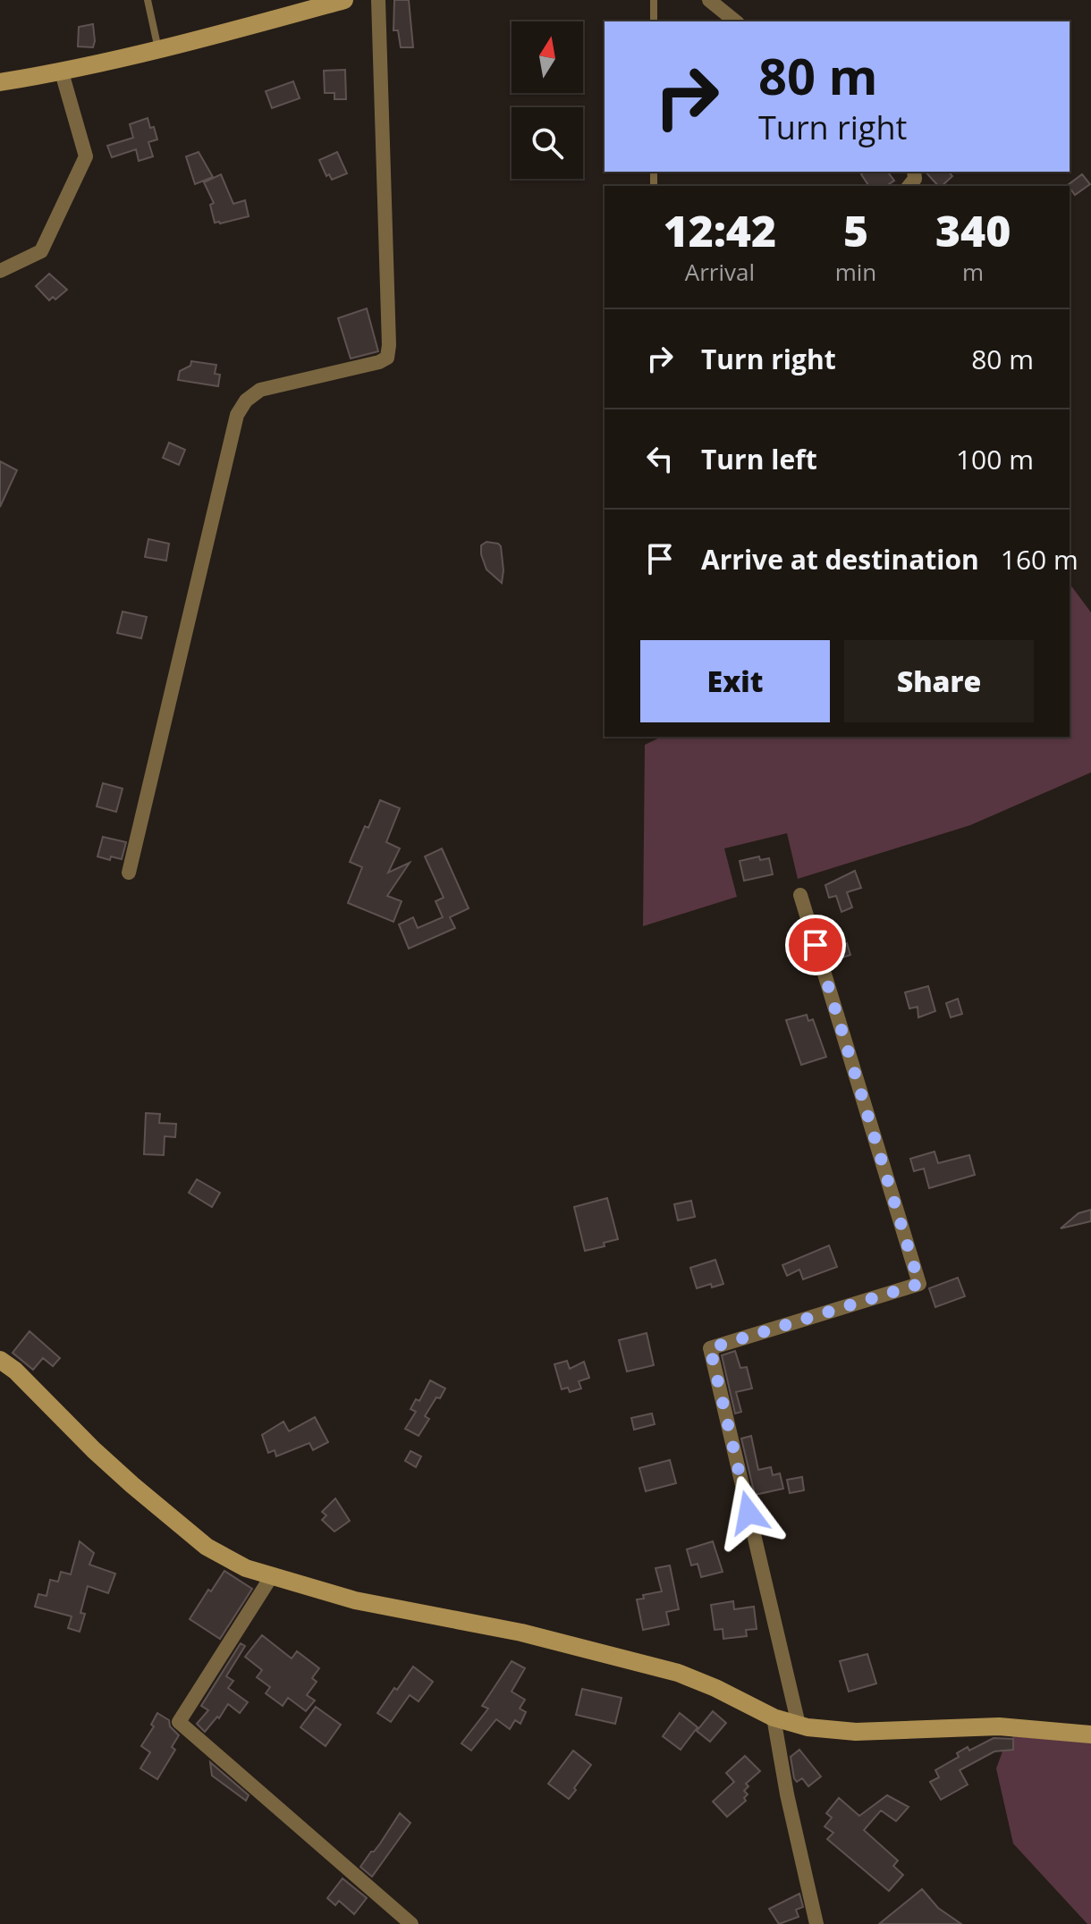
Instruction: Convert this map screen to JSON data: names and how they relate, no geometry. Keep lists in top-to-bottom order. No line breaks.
{"north":"top","page":{"turn":["80 m","Turn right"],"eta":["12:42","Arrival","5","min","340","m"],"list":[{"name":"Turn right","value":"80 m"},{"name":"Turn left","value":"100 m"},{"name":"Arrive at destination","value":"160 m"}],"buttons":["Exit","Share"]}}
